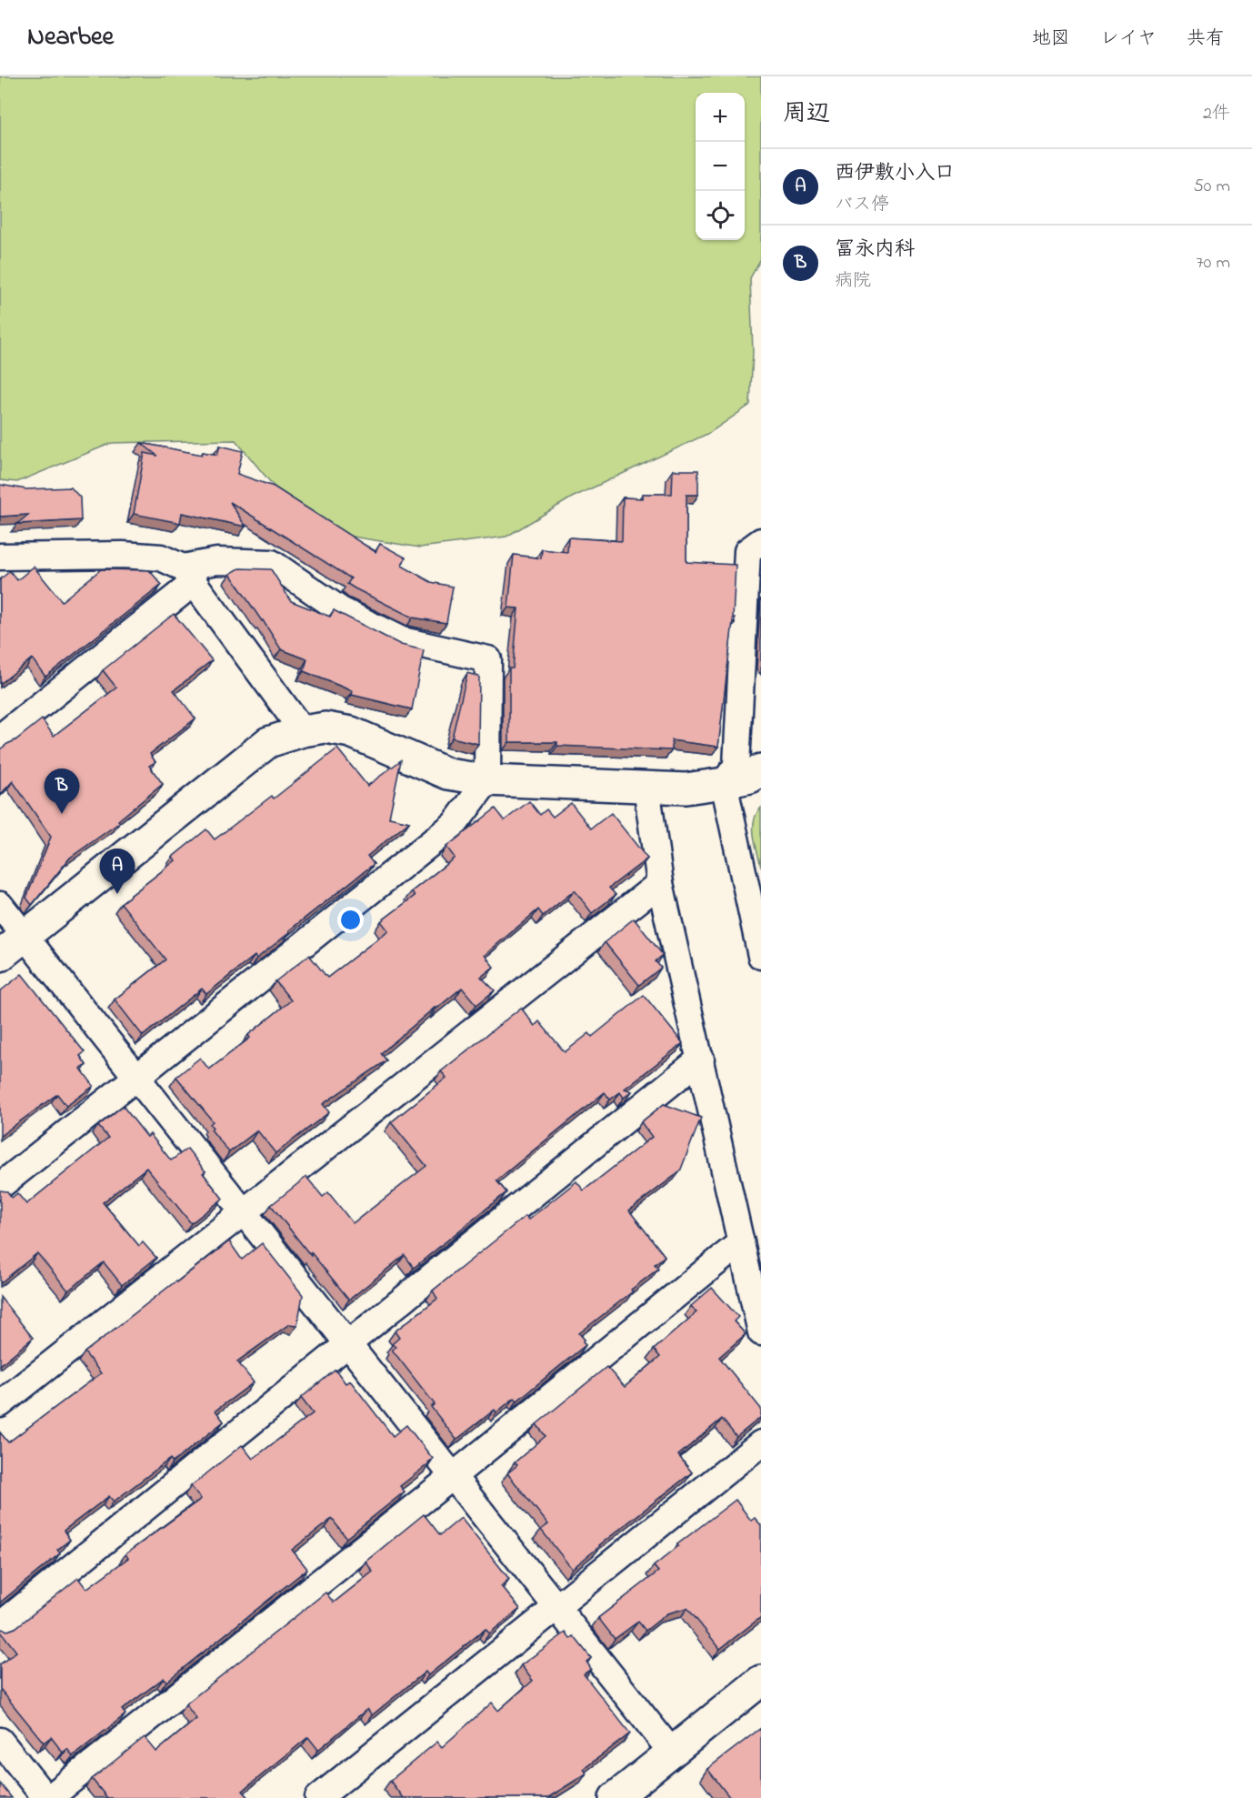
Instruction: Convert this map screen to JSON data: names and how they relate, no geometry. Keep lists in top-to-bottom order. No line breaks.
{"page":{"header":"Nearbee","nav":["地図","レイヤ","共有"],"heading":["周辺","2件"],"map_buttons":["+","−"],"list":[{"mark":"A","name":"西伊敷小入口","note":"バス停","value":"50 m"},{"mark":"B","name":"冨永内科","note":"病院","value":"70 m"}],"pins":["B","A"]}}
